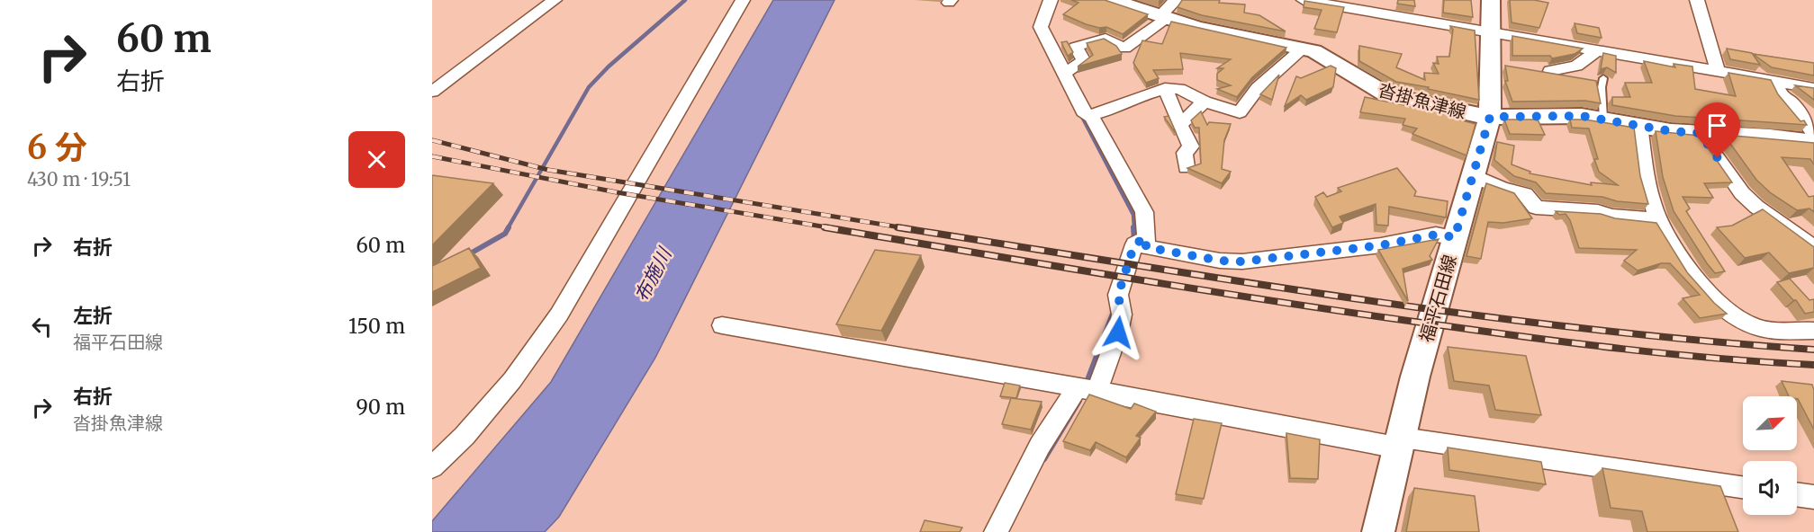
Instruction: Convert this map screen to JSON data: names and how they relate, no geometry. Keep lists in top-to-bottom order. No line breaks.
{"streets":{"main road":["沓掛魚津線","福平石田線"]},"crossings":[["沓掛魚津線","福平石田線"]],"water":["布施川"],"north":"top right","page":{"turn":["60 m","右折"],"heading":["6 分","430 m · 19:51"],"list":[{"name":"右折","value":"60 m"},{"name":"左折","note":"福平石田線","value":"150 m"},{"name":"右折","note":"沓掛魚津線","value":"90 m"}]}}
